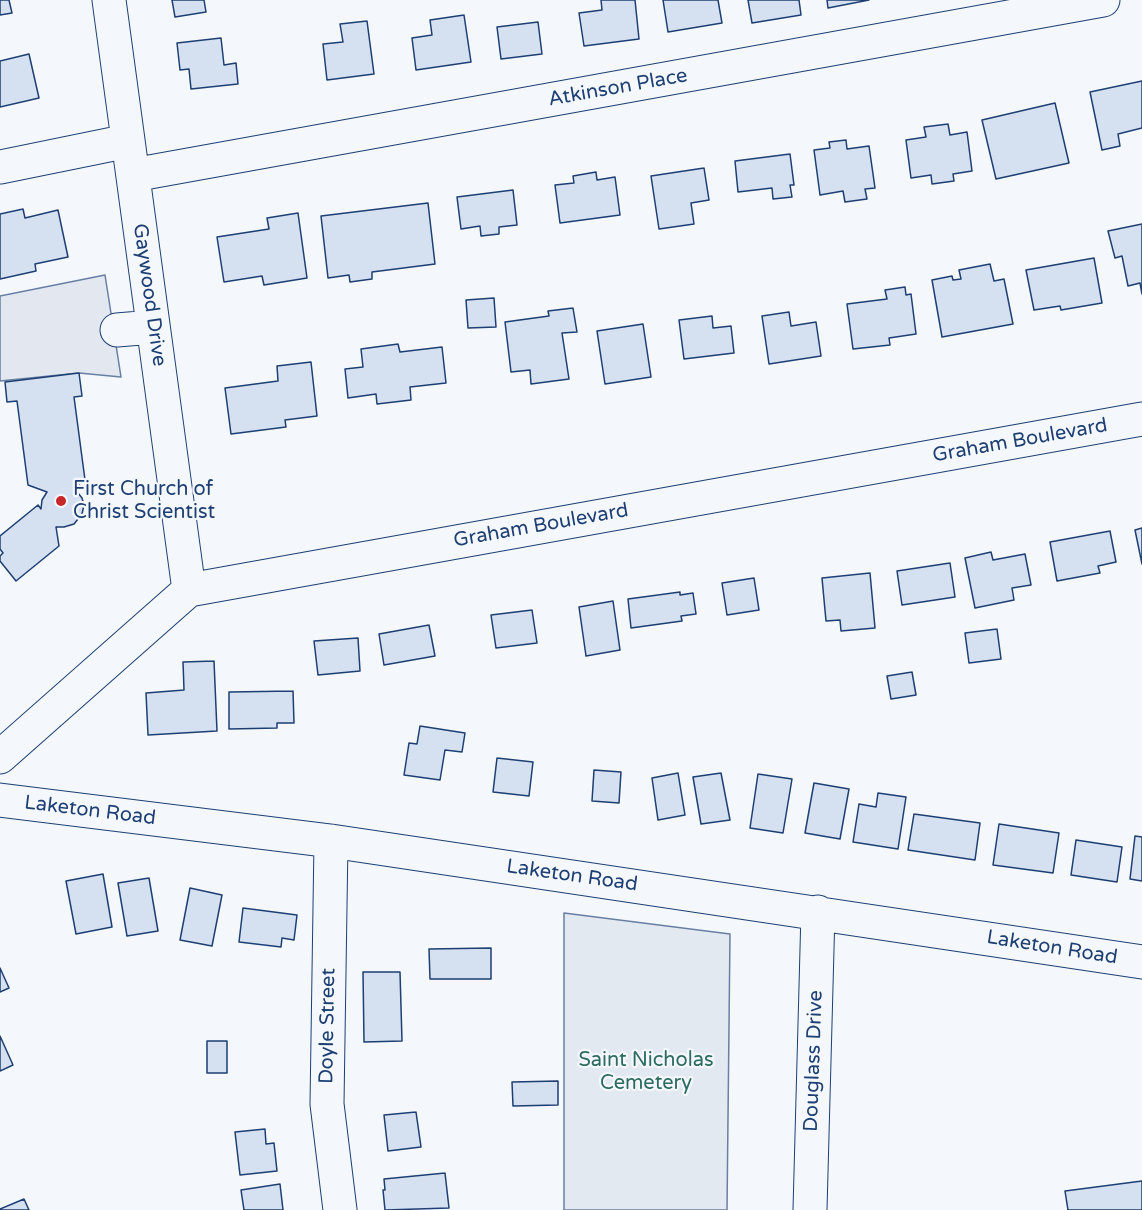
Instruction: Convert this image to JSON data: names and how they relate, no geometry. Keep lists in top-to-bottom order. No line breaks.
{"streets":{"street":["Atkinson Place","Gaywood Drive","Graham Boulevard","Laketon Road","Doyle Street","Douglass Drive"]},"crossings":[["Atkinson Place","Gaywood Drive"],["Gaywood Drive","Graham Boulevard"],["Laketon Road","Doyle Street"],["Laketon Road","Douglass Drive"]],"parks":["Saint Nicholas Cemetery"],"places":["First Church of Christ Scientist"]}
